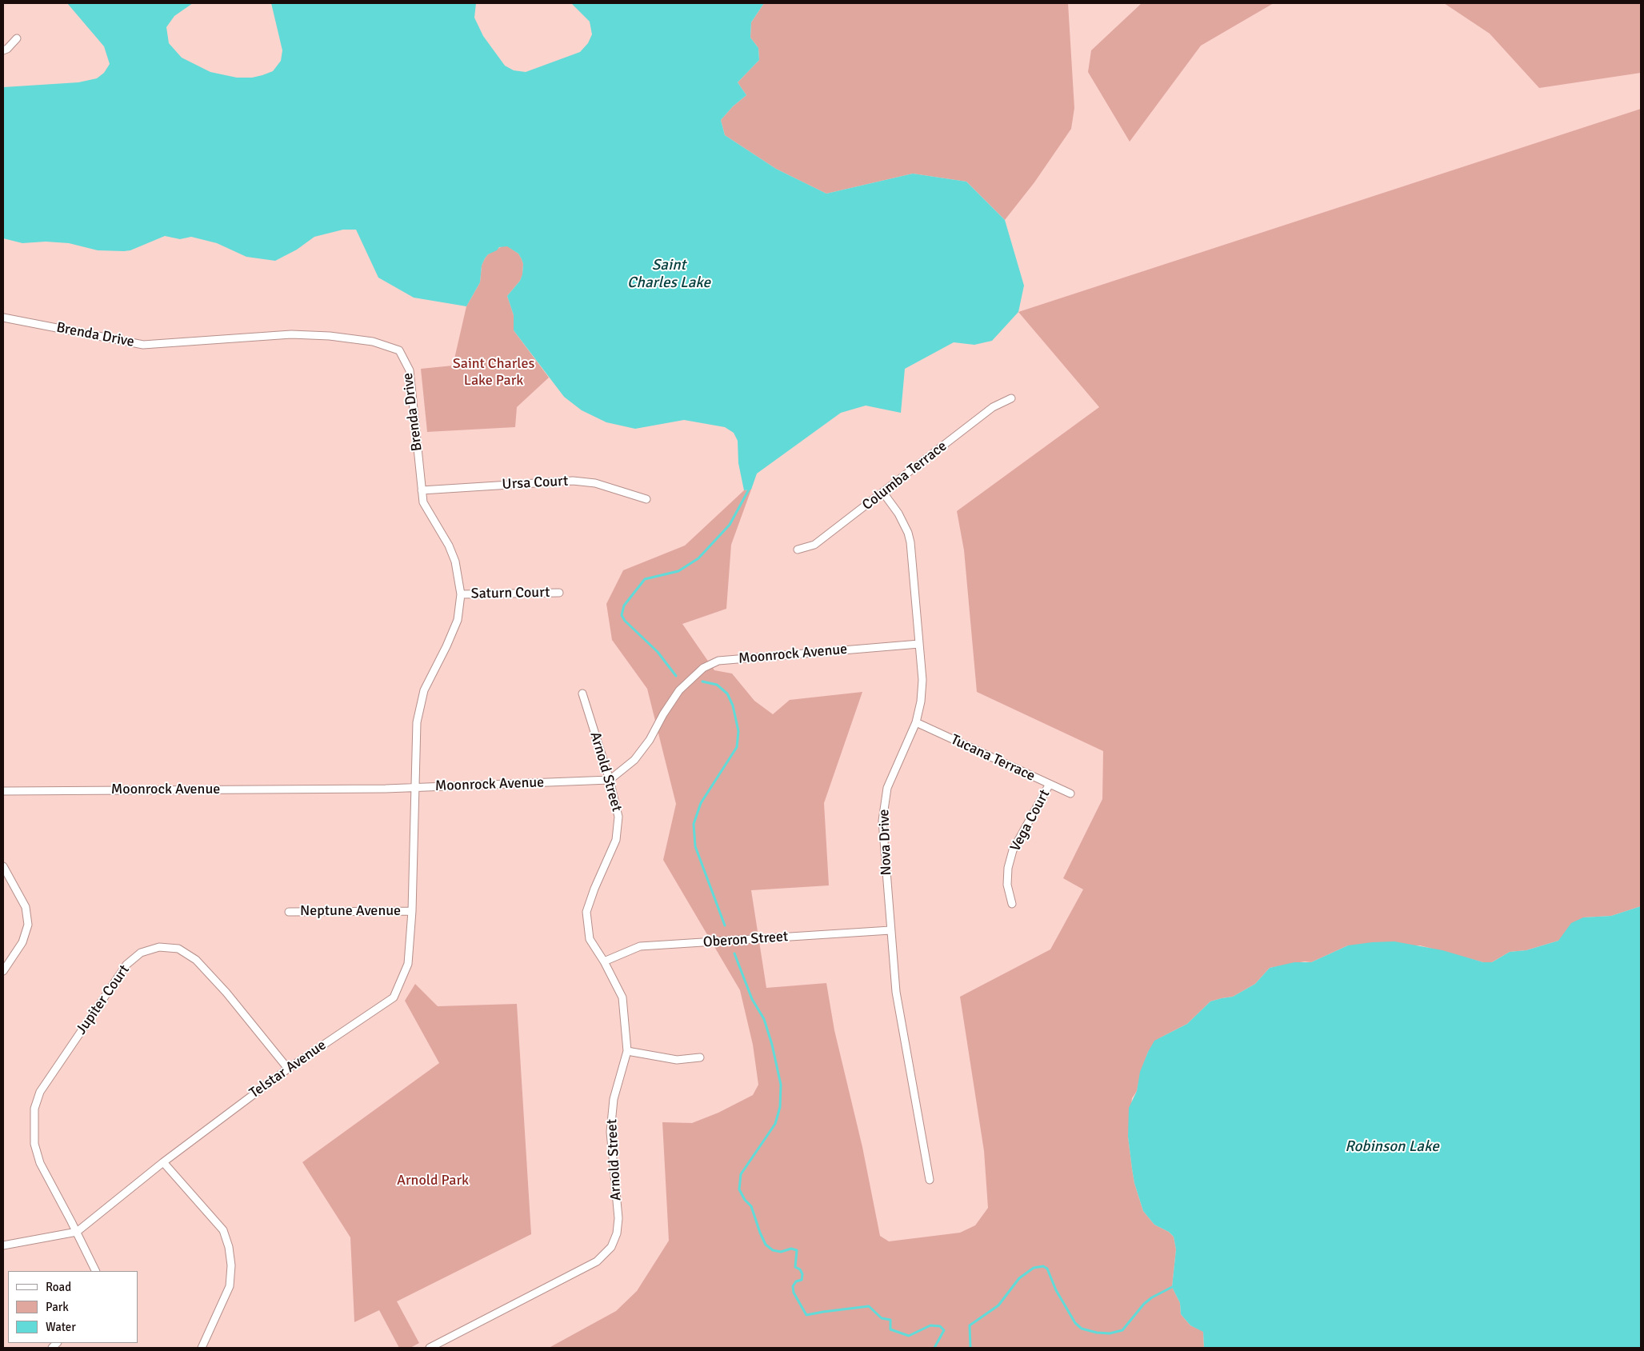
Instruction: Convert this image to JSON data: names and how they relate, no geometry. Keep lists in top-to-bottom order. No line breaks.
{"streets":{"street":["Brenda Drive","Columba Terrace","Ursa Court","Saturn Court","Moonrock Avenue","Tucana Terrace","Arnold Street","Vega Court","Nova Drive","Neptune Avenue","Oberon Street","Jupiter Court","Telstar Avenue"]},"crossings":[["Brenda Drive","Ursa Court"],["Brenda Drive","Saturn Court"],["Brenda Drive","Moonrock Avenue"],["Brenda Drive","Telstar Avenue"],["Columba Terrace","Nova Drive"],["Moonrock Avenue","Arnold Street"],["Moonrock Avenue","Nova Drive"],["Moonrock Avenue","Telstar Avenue"],["Tucana Terrace","Vega Court"],["Tucana Terrace","Nova Drive"],["Arnold Street","Oberon Street"],["Nova Drive","Oberon Street"],["Neptune Avenue","Telstar Avenue"],["Jupiter Court","Telstar Avenue"]],"water":["Saint Charles Lake","Robinson Lake"],"parks":["Saint Charles Lake Park","Arnold Park"],"legend":["Road","Park","Water"]}
